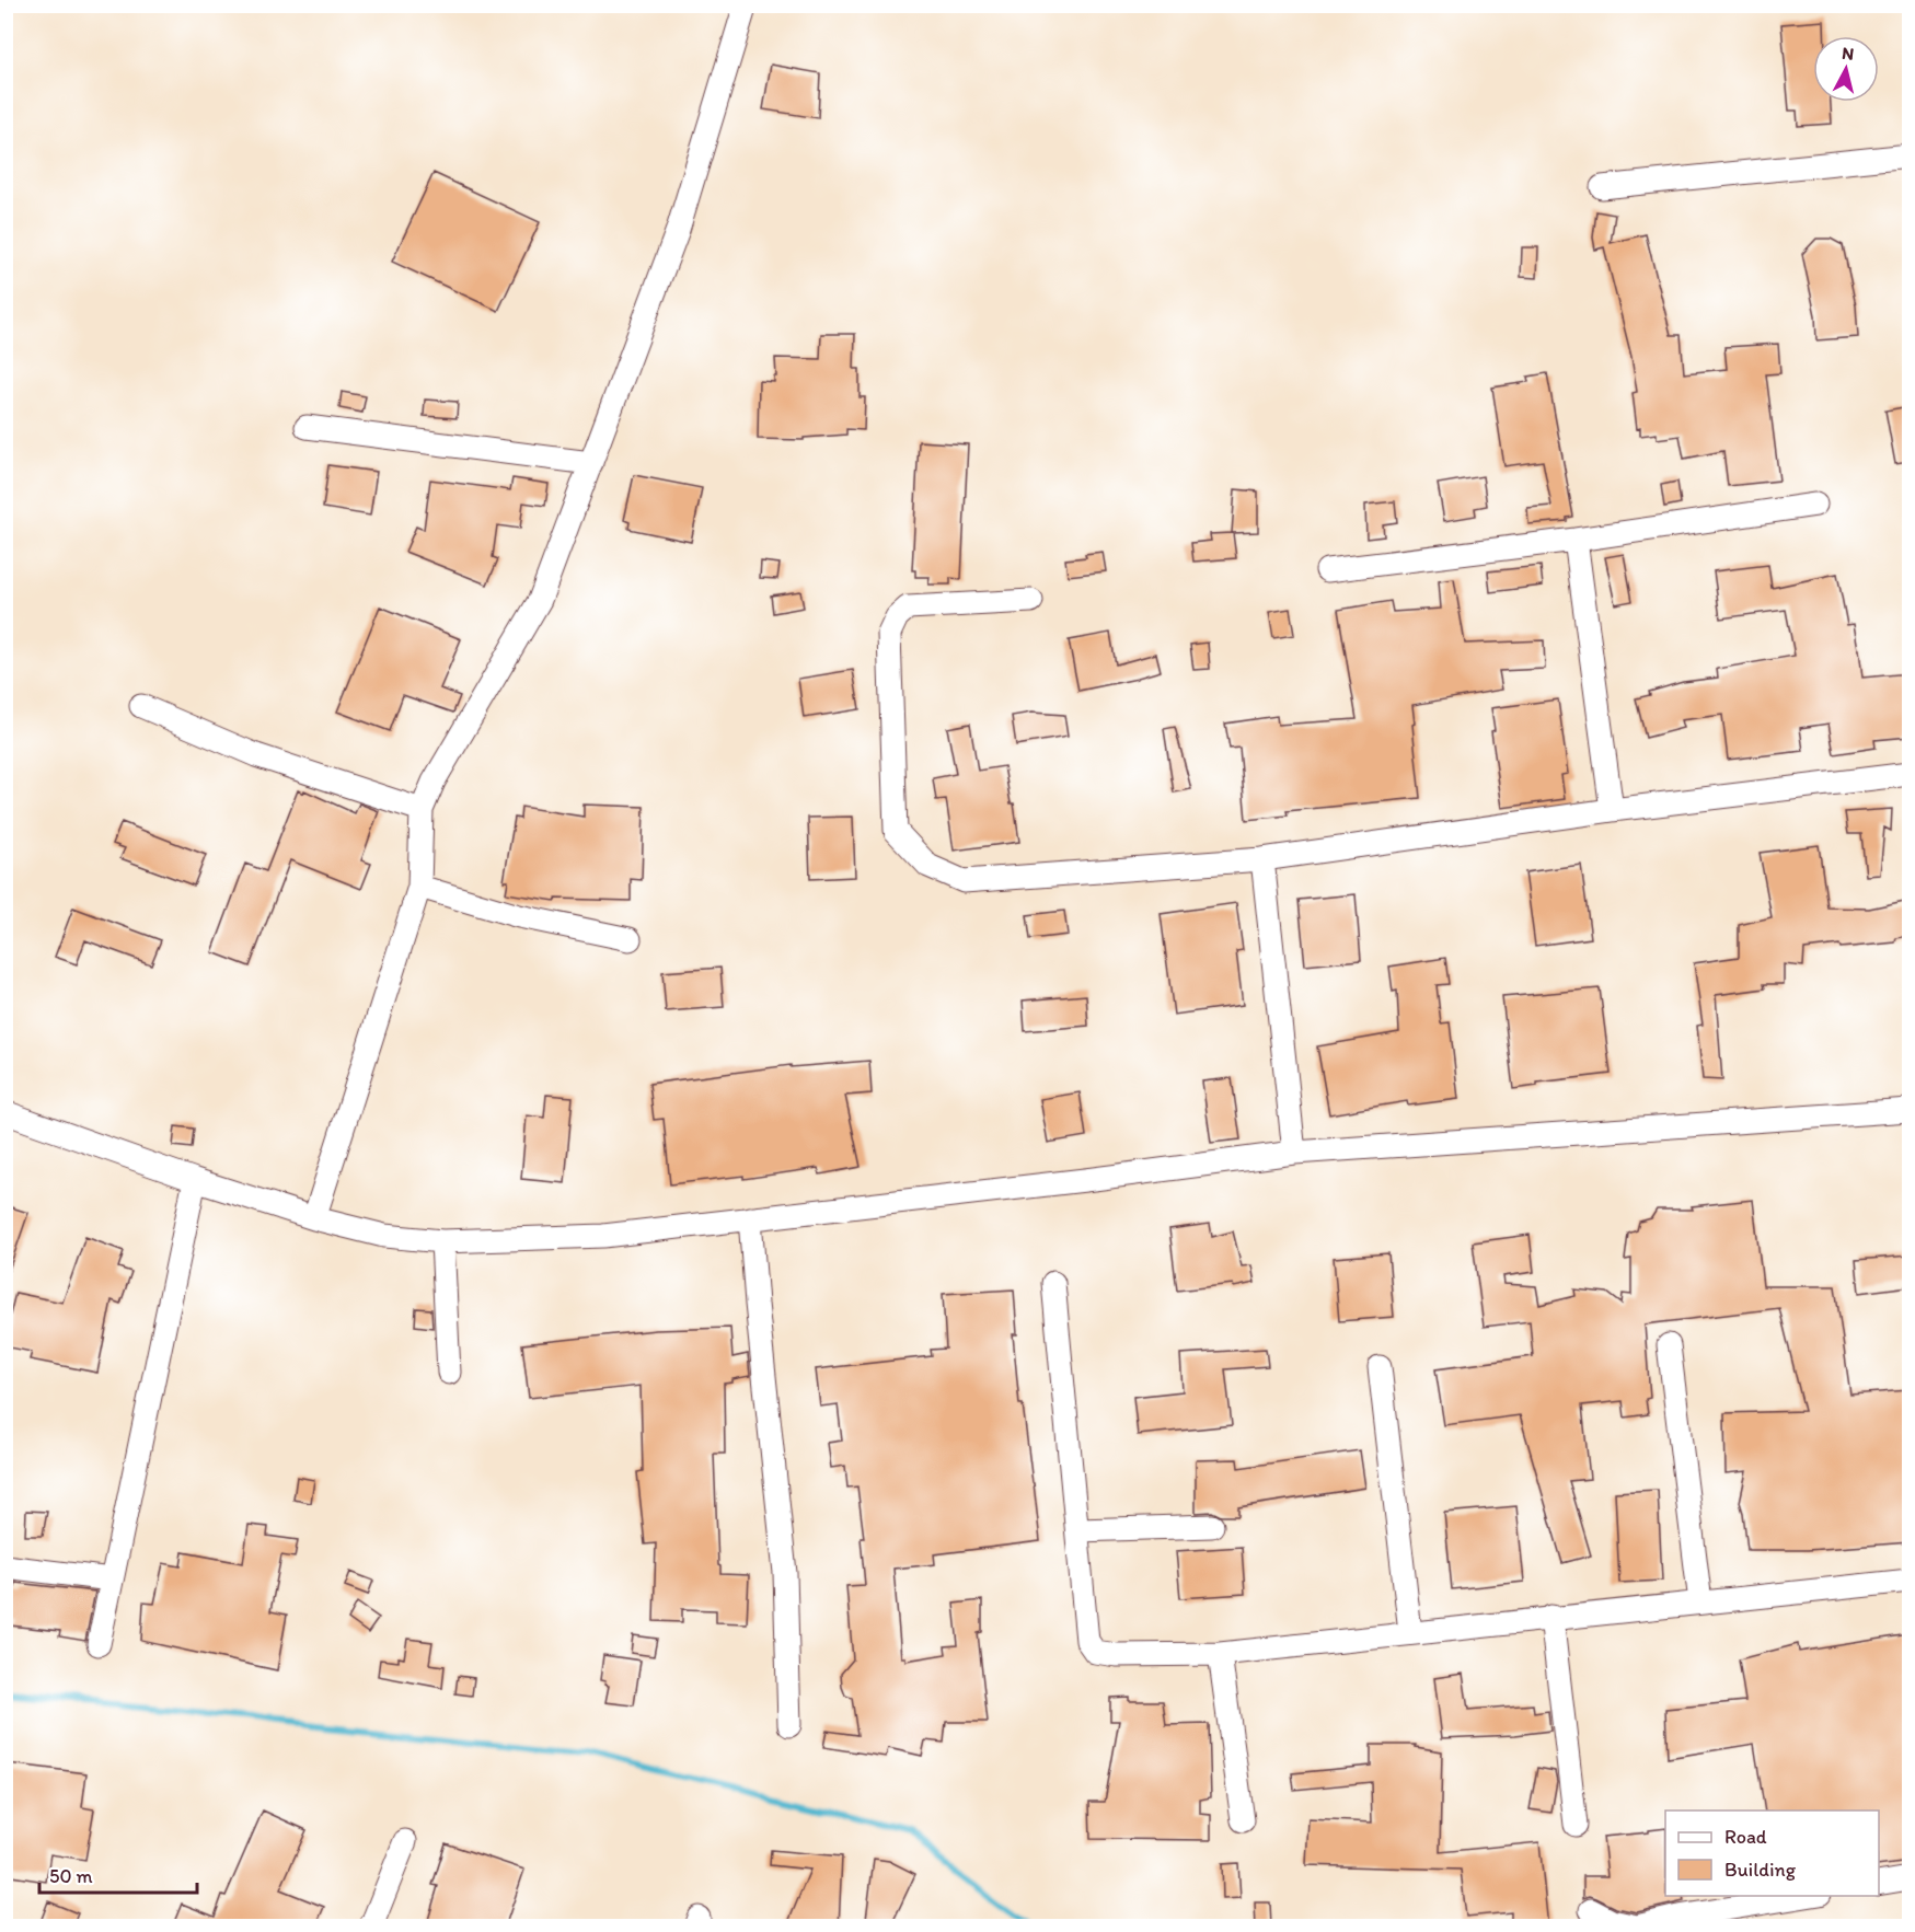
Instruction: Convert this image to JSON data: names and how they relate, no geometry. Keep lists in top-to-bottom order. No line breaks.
{"legend":["Road","Building"],"scale_bar":"50 m","north":"top"}
